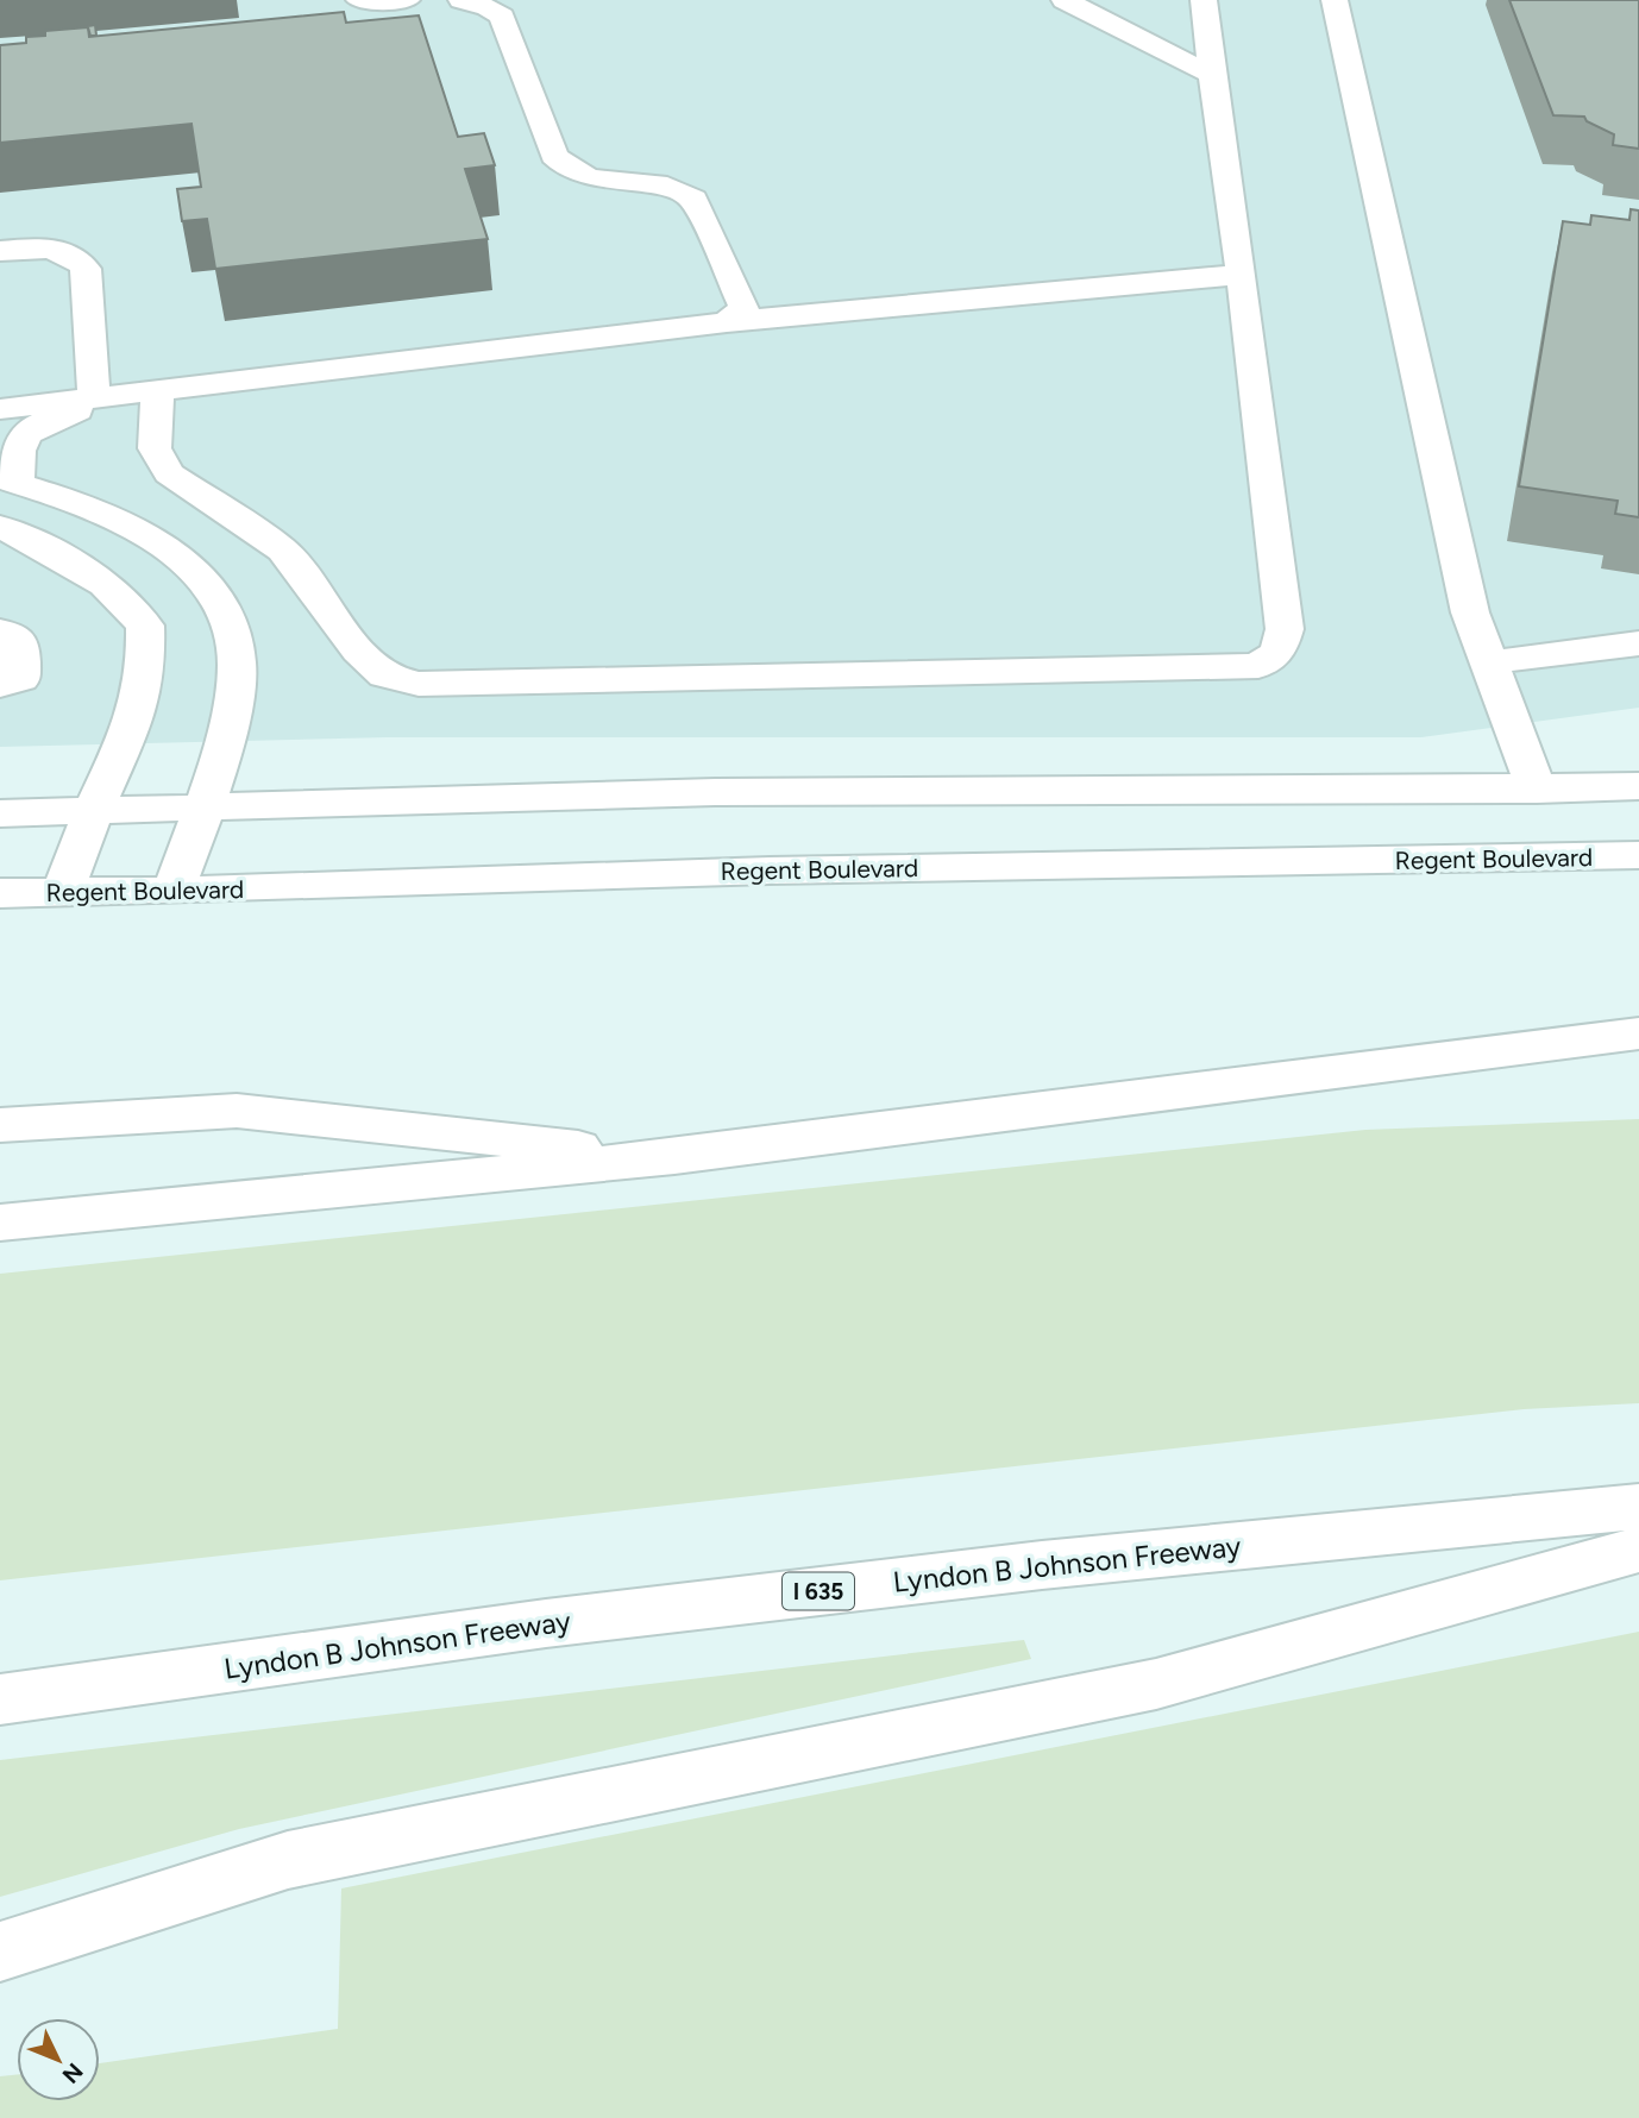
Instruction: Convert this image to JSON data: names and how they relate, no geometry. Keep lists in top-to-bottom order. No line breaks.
{"streets":{"main road":["Regent Boulevard","Lyndon B Johnson Freeway","I 635"]},"north":"bottom right"}
